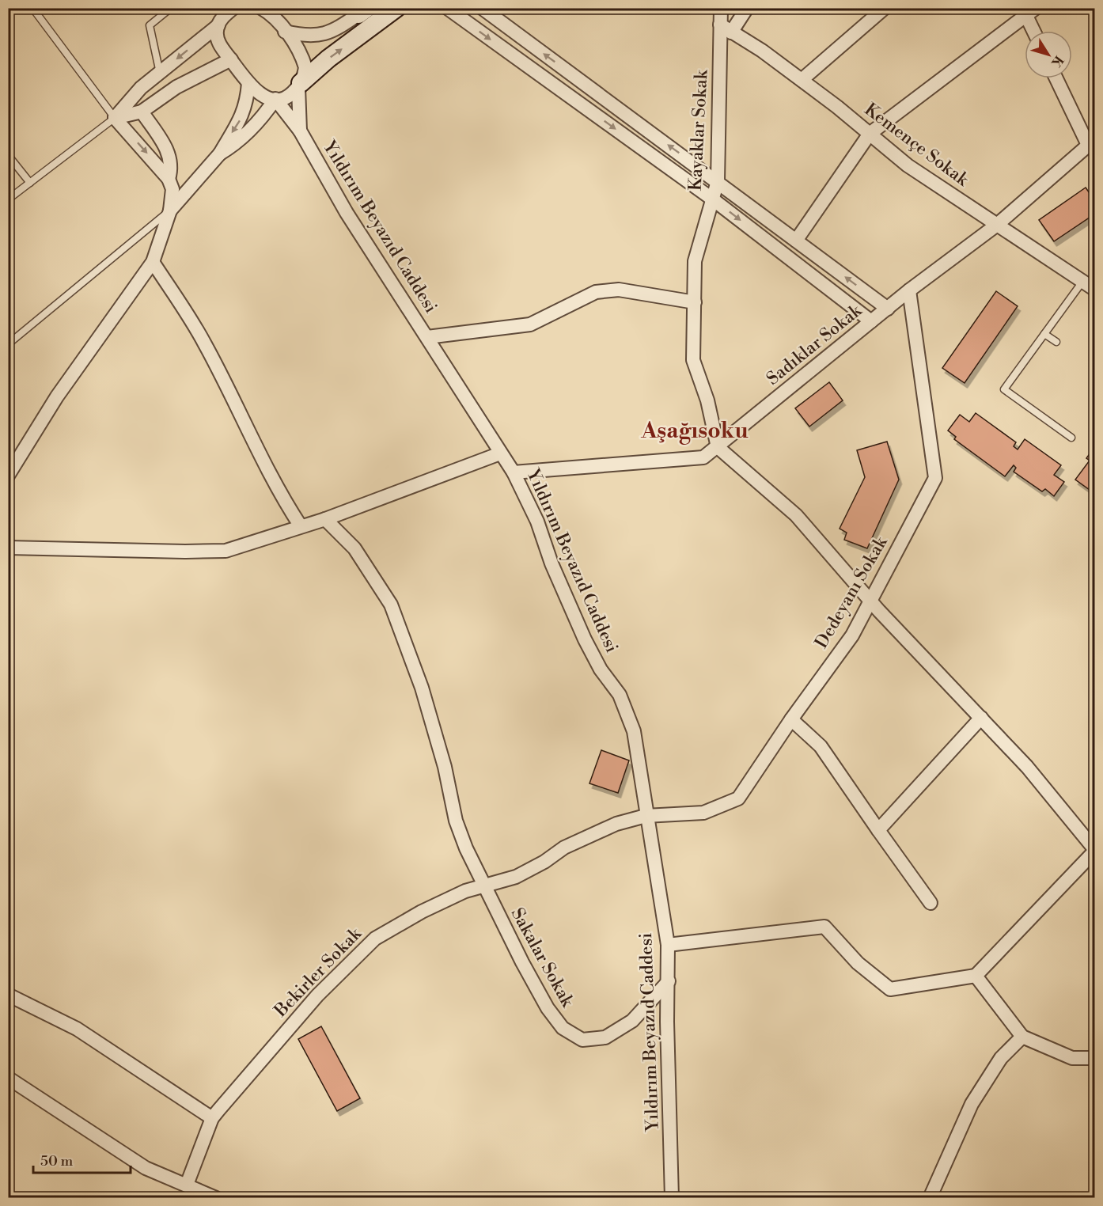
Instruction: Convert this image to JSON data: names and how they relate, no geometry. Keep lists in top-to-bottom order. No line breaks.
{"streets":{"street":["Kayaklar Sokak","Kemençe Sokak","Yıldırım Beyazıd Caddesi","Sadıklar Sokak","Dedeyanı Sokak","Sakalar Sokak","Bekirler Sokak"]},"crossings":[["Kayaklar Sokak","Kemençe Sokak"],["Kayaklar Sokak","Sadıklar Sokak"],["Kemençe Sokak","Sadıklar Sokak"],["Yıldırım Beyazıd Caddesi","Sadıklar Sokak"],["Yıldırım Beyazıd Caddesi","Dedeyanı Sokak"],["Yıldırım Beyazıd Caddesi","Sakalar Sokak"],["Yıldırım Beyazıd Caddesi","Bekirler Sokak"],["Sadıklar Sokak","Dedeyanı Sokak"],["Dedeyanı Sokak","Bekirler Sokak"],["Sakalar Sokak","Bekirler Sokak"]],"districts":["Aşağısoku"],"scale_bar":"50 m","north":"bottom right"}
